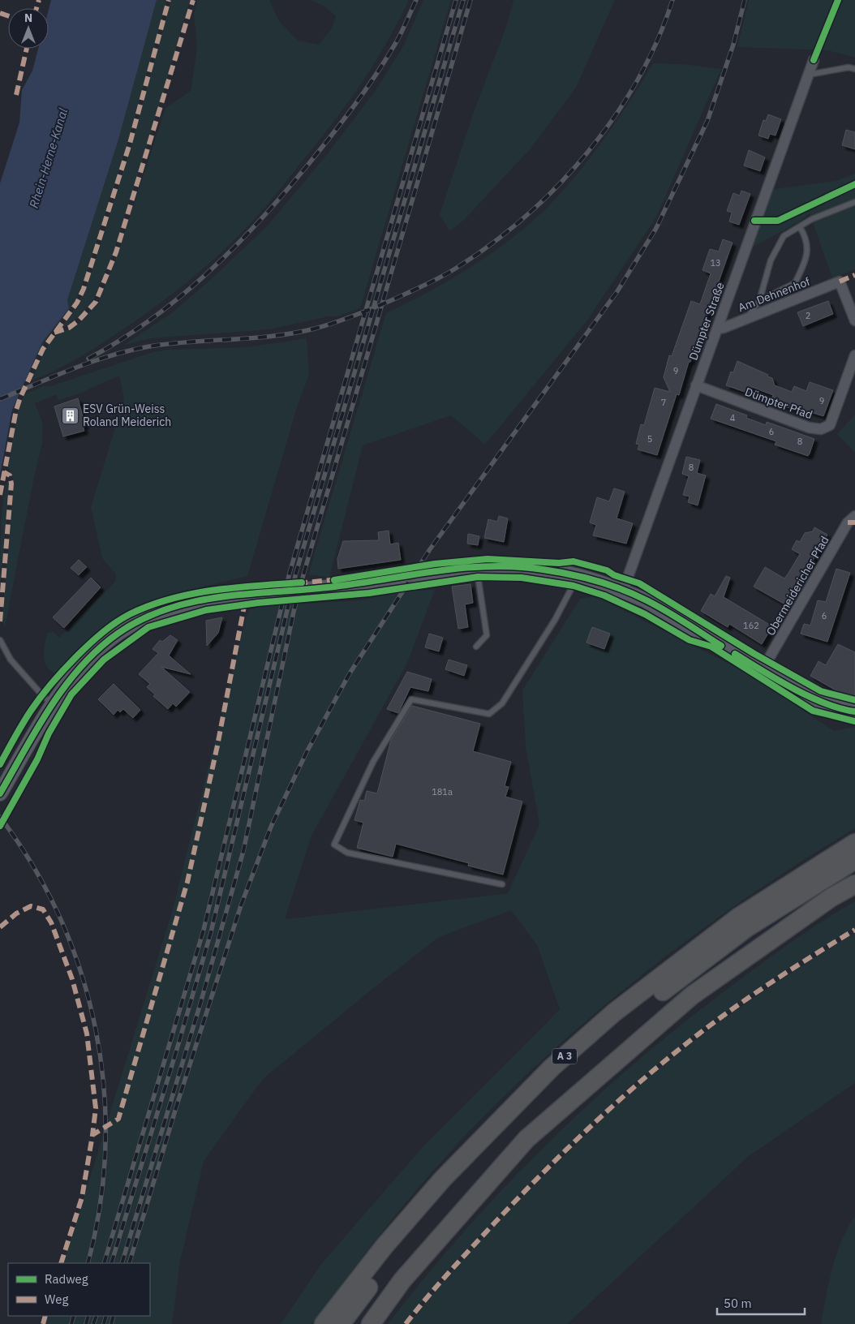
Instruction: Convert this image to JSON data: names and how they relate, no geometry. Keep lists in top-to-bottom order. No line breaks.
{"streets":{"highway":["A 3"],"street":["Am Dehnenhof","Dümpter Straße","Dümpter Pfad","Obermeidericher Pfad"]},"crossings":[["Am Dehnenhof","Dümpter Straße"],["Dümpter Straße","Dümpter Pfad"]],"water":["Rhein-Herne-Kanal"],"places":{"building":["ESV Grün-Weiss Roland Meiderich"]},"house_numbers":["13","2","9","9","7","4","6","5","8","8","6","162","181a"],"legend":["Radweg","Weg"],"scale_bar":"50 m","north":"top"}
